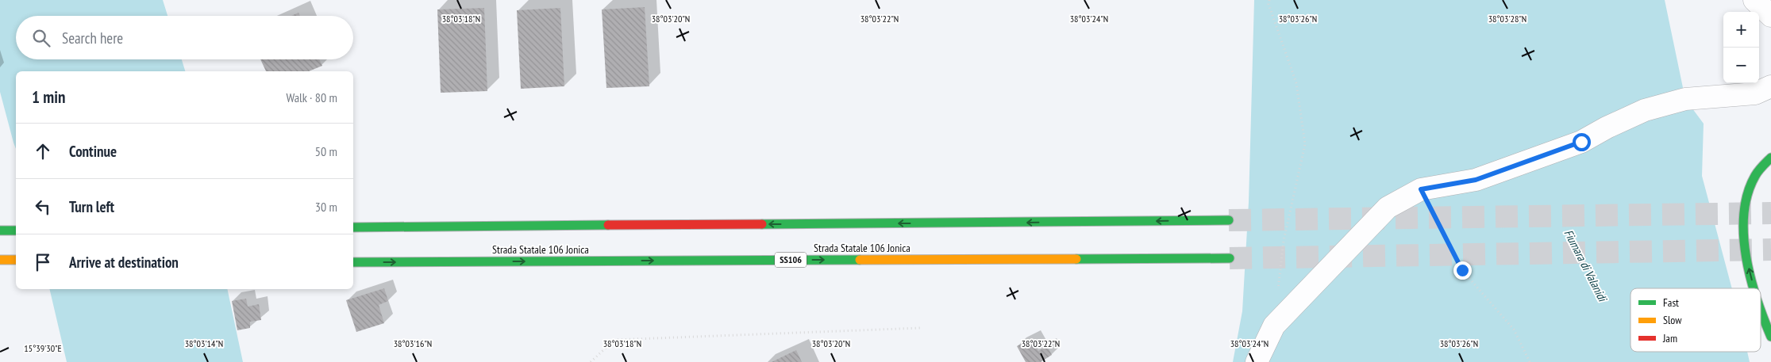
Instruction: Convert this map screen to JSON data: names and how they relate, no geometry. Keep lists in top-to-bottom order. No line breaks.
{"streets":{"highway":["Strada Statale 106 Jonica","SS106"]},"water":["Fiumara di Valanidi"],"legend":["Fast","Slow","Jam"],"page":{"map_buttons":["+","−"],"search":"Search here","heading":["1 min","Walk · 80 m"],"list":[["Continue","50 m"],["Turn left","30 m"],"Arrive at destination"]},"coordinates":["38°03'18\"N","38°03'20\"N","38°03'24\"N","38°03'26\"N","38°03'22\"N","38°03'28\"N","38°03'14\"N","38°03'16\"N","15°39'30\"E"]}
